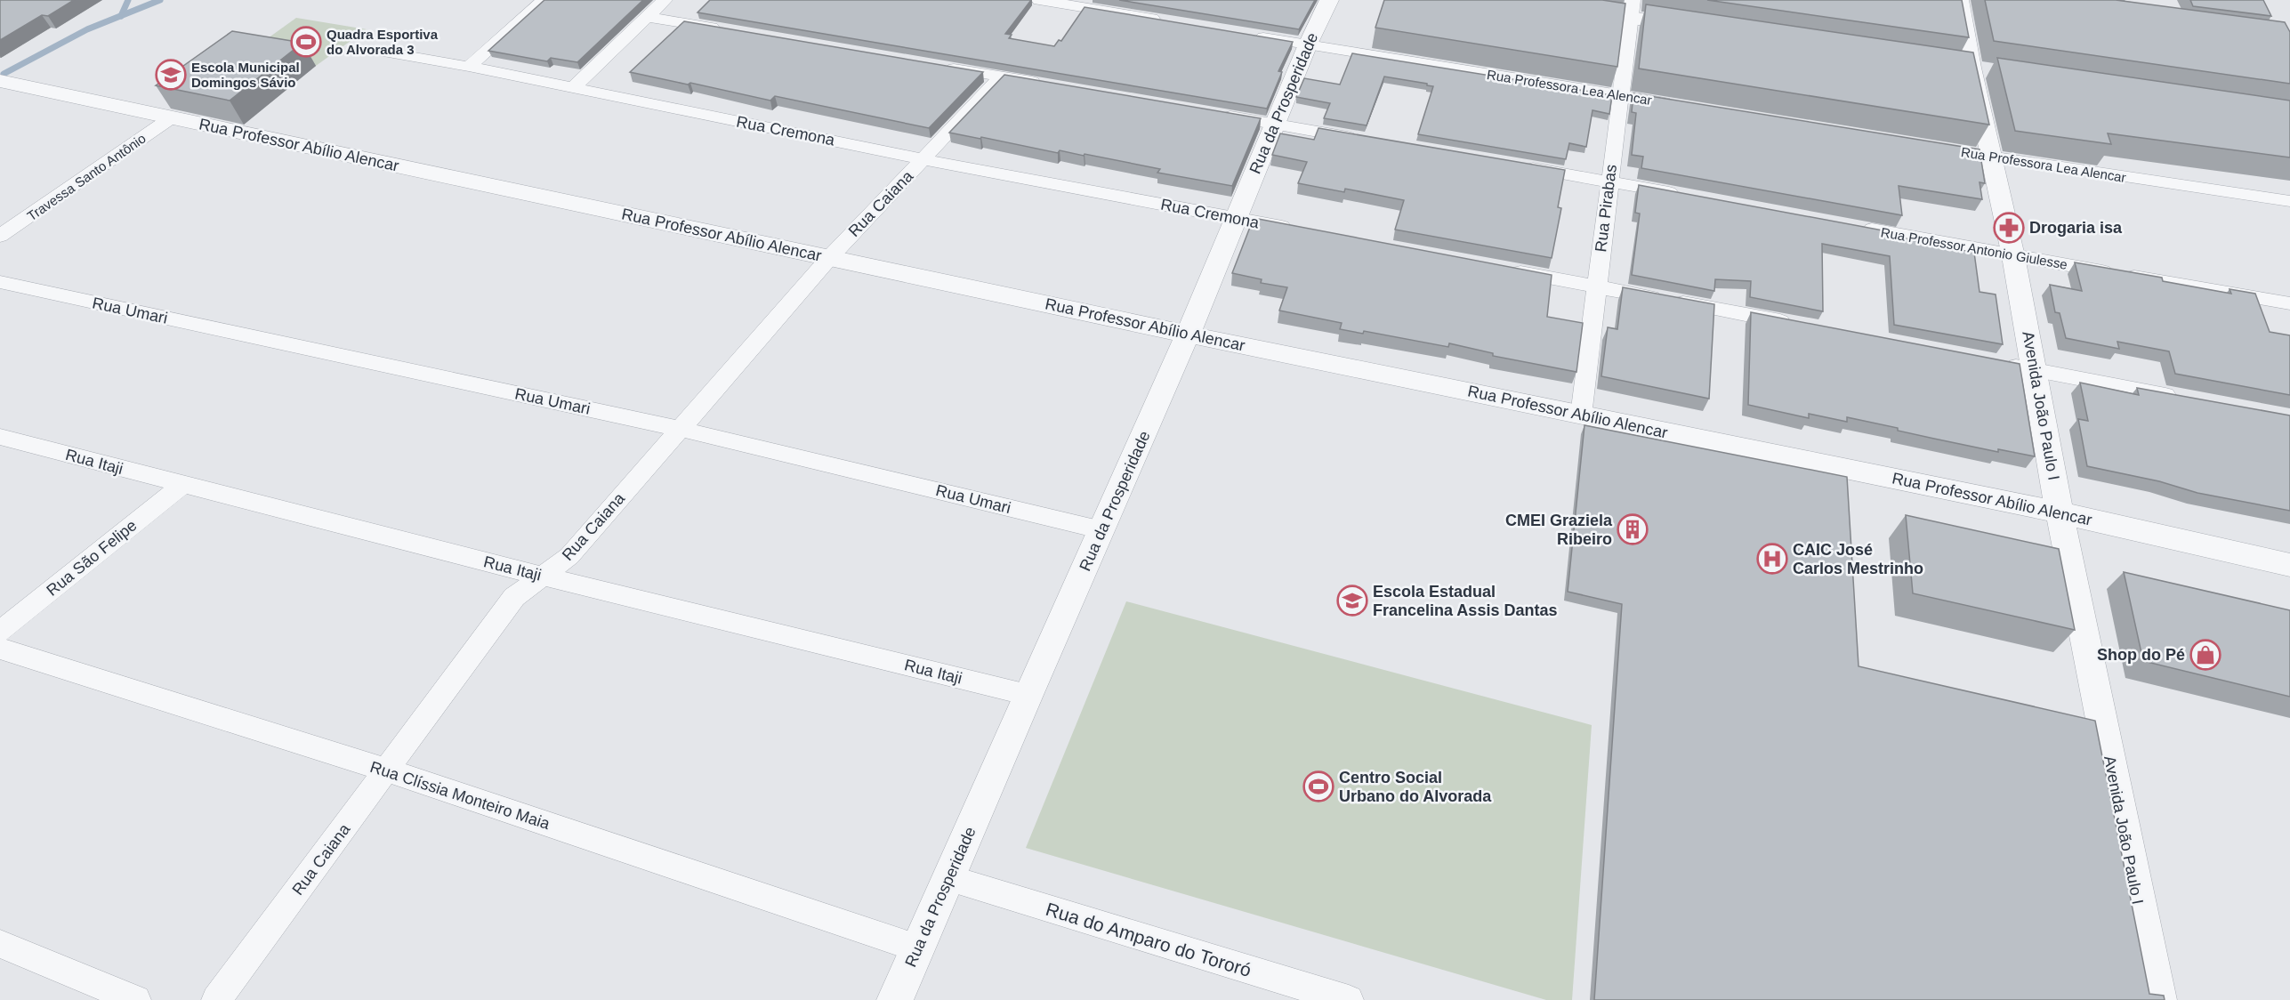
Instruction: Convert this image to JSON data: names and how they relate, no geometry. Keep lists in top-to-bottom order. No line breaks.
{"streets":{"street":["Rua Professora Lea Alencar","Rua da Prosperidade","Rua Cremona","Rua Professor Abílio Alencar","Travessa Santo Antônio","Rua Caiana","Rua Pirabas","Rua Professor Antonio Giulesse","Rua Umari","Avenida João Paulo I","Rua Itaji","Rua São Felipe","Rua Clíssia Monteiro Maia","Rua do Amparo do Tororó"]},"crossings":[["Rua Professora Lea Alencar","Rua da Prosperidade"],["Rua Professora Lea Alencar","Rua Pirabas"],["Rua Professora Lea Alencar","Avenida João Paulo I"],["Rua da Prosperidade","Rua Cremona"],["Rua da Prosperidade","Rua Professor Abílio Alencar"],["Rua da Prosperidade","Rua Umari"],["Rua da Prosperidade","Rua Itaji"],["Rua da Prosperidade","Rua Clíssia Monteiro Maia"],["Rua da Prosperidade","Rua do Amparo do Tororó"],["Rua Cremona","Rua Caiana"],["Rua Professor Abílio Alencar","Travessa Santo Antônio"],["Rua Professor Abílio Alencar","Rua Caiana"],["Rua Professor Abílio Alencar","Rua Pirabas"],["Rua Professor Abílio Alencar","Avenida João Paulo I"],["Rua Caiana","Rua Umari"],["Rua Caiana","Rua Itaji"],["Rua Caiana","Rua Clíssia Monteiro Maia"],["Rua Professor Antonio Giulesse","Avenida João Paulo I"],["Rua Itaji","Rua São Felipe"]],"places":{"sports":["Quadra Esportiva do Alvorada 3","Centro Social Urbano do Alvorada"],"school or university":["Escola Municipal Domingos Sávio","Escola Estadual Francelina Assis Dantas"],"pharmacy":["Drogaria isa"],"building":["CMEI Graziela Ribeiro"],"hospital":["CAIC José Carlos Mestrinho"],"shop":["Shop do Pé"]}}
